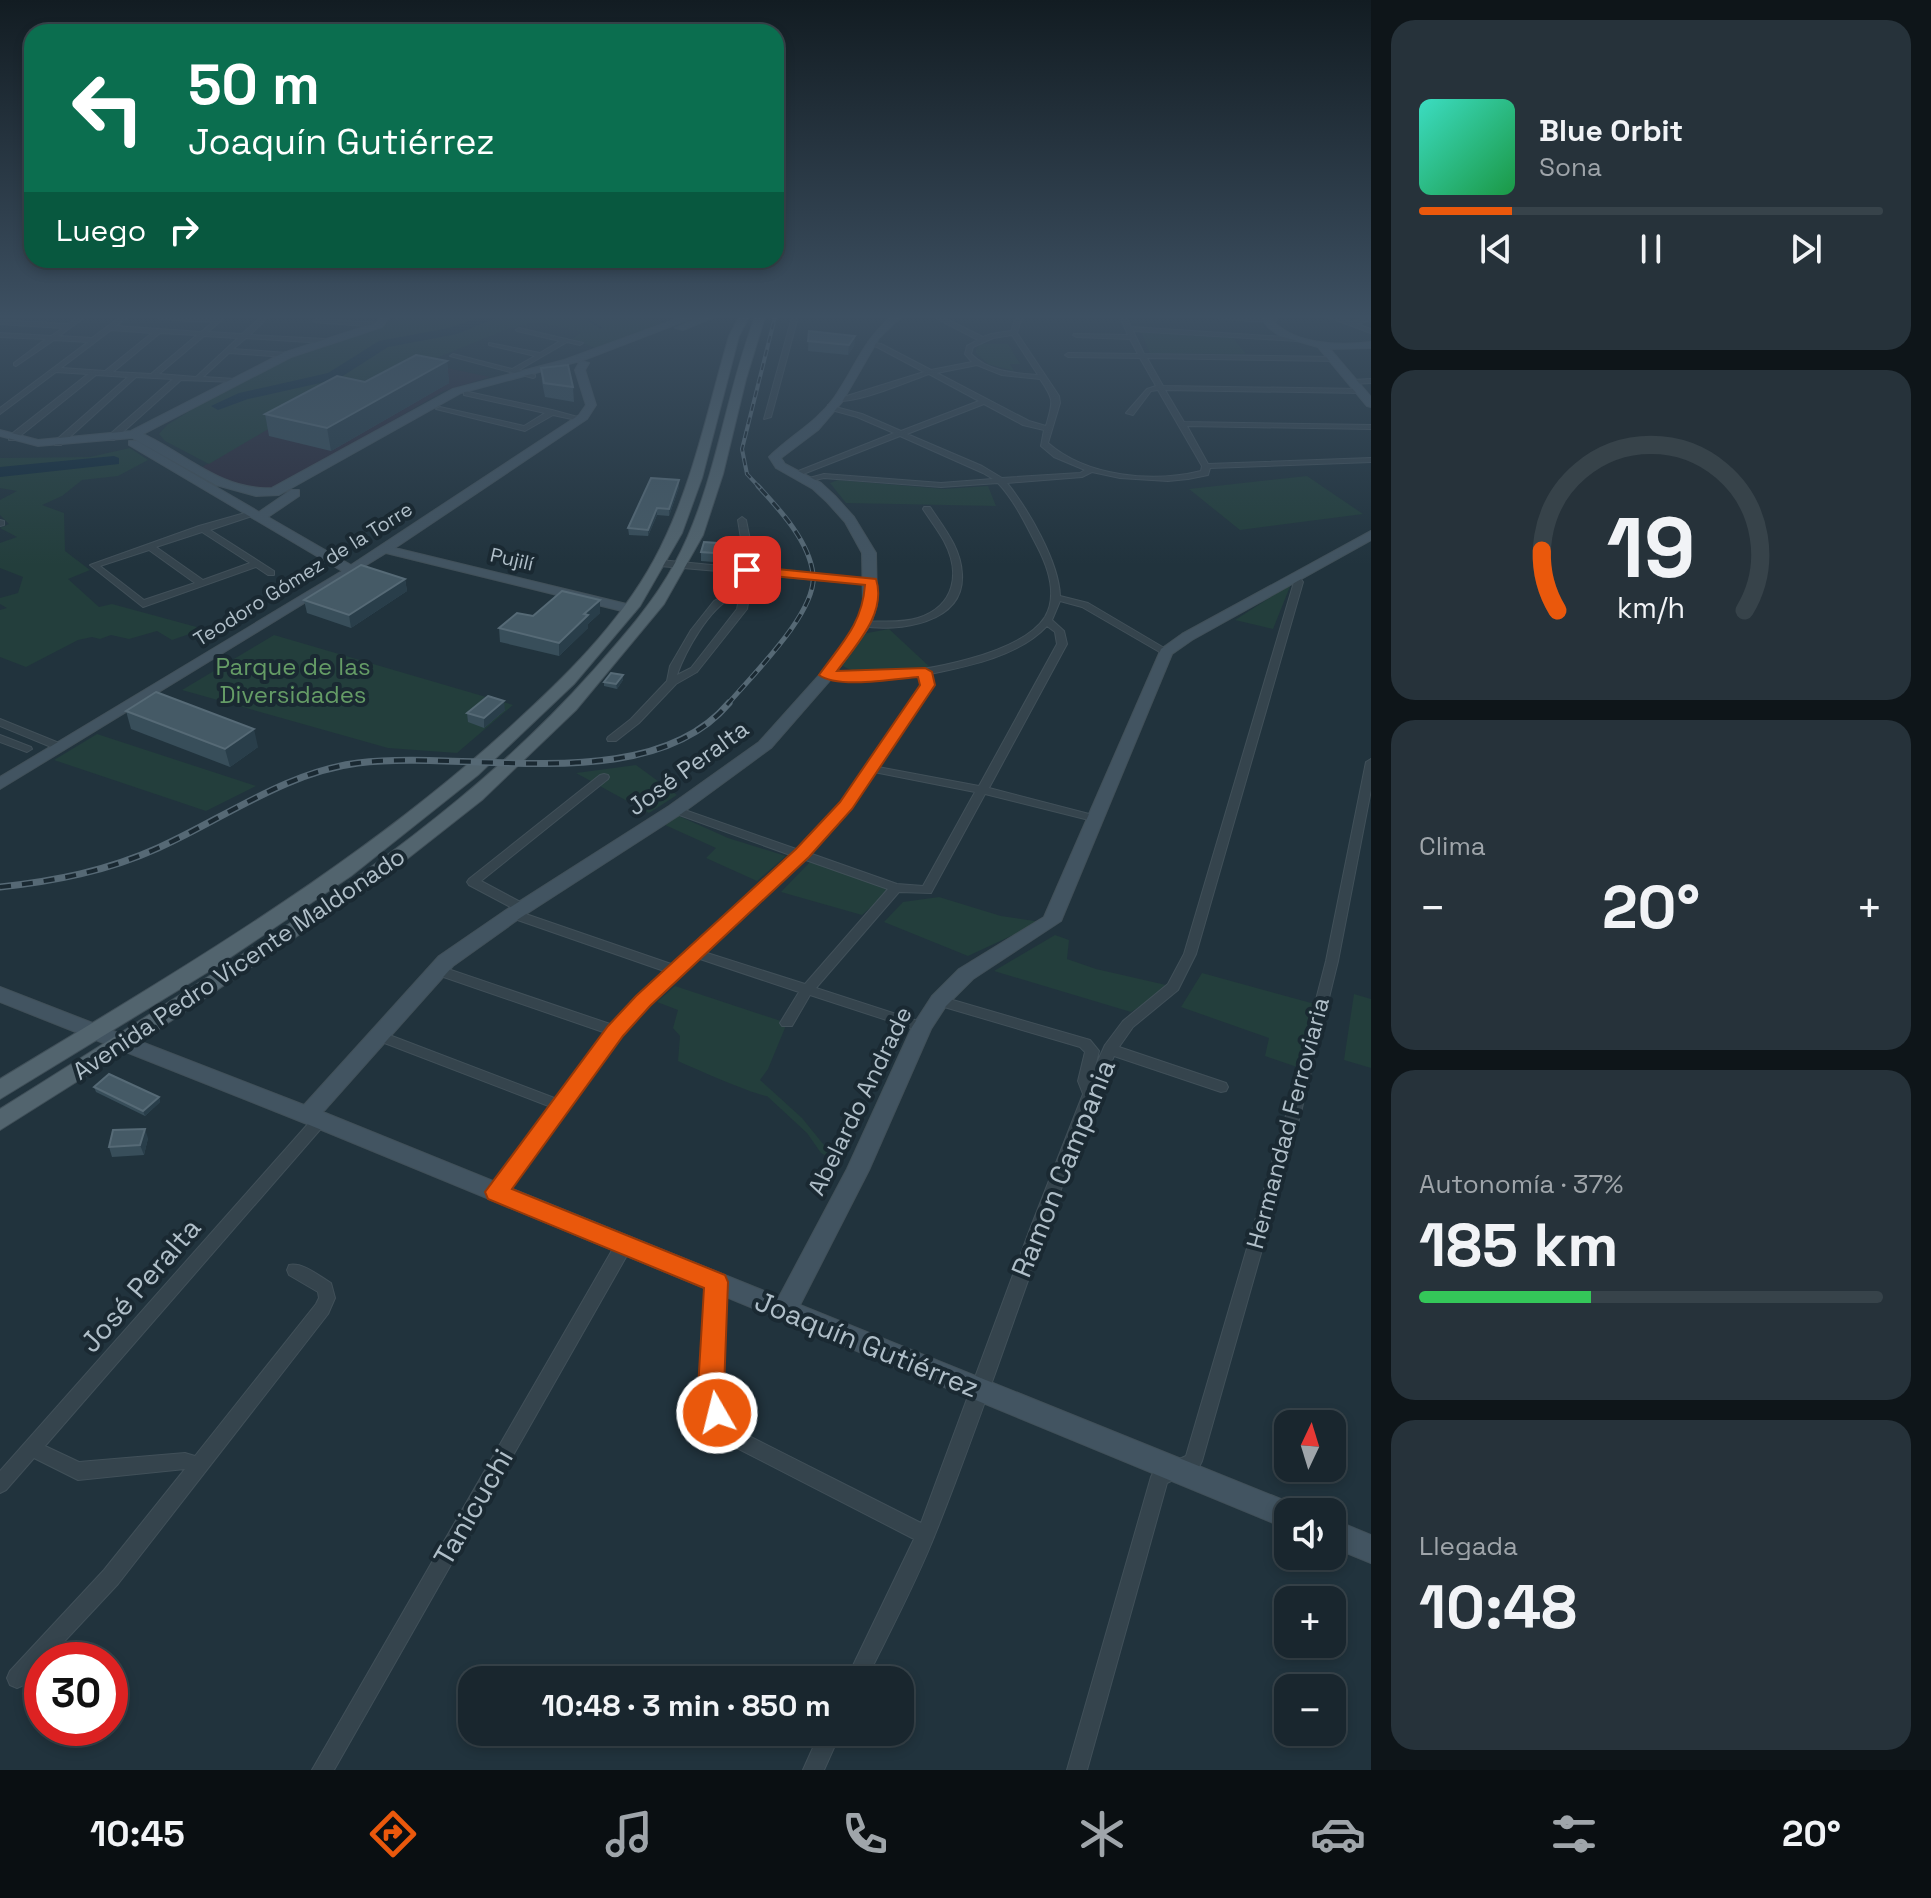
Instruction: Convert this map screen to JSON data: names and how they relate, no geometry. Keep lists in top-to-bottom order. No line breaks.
{"streets":{"main road":["Avenida Pedro Vicente Maldonado"],"street":["Pujilí","Teodoro Gómez de la Torre","José Peralta","Abelardo Andrade","Hermandad Ferroviaria","Ramon Campania","Joaquín Gutiérrez","Tanicuchi"]},"crossings":[["Pujilí","Teodoro Gómez de la Torre"],["Pujilí","Avenida Pedro Vicente Maldonado"],["José Peralta","Joaquín Gutiérrez"],["Avenida Pedro Vicente Maldonado","Joaquín Gutiérrez"],["Abelardo Andrade","Joaquín Gutiérrez"],["Hermandad Ferroviaria","Joaquín Gutiérrez"],["Ramon Campania","Joaquín Gutiérrez"],["Joaquín Gutiérrez","Tanicuchi"]],"parks":["Parque de las Diversidades"],"north":"top","page":{"turn":["50 m","Joaquín Gutiérrez"],"song":["Blue Orbit","Sona"],"then":"Luego","tile":["Clima",["Autonomía · 37%","185 km"],["Llegada","10:48"]],"heat":["−","20°","+"],"map_buttons":["+","−"],"limit":"30","trip":"10:48 · 3 min · 850 m","tabs":["10:45","20°"],"gauge":["19","km/h"]}}
